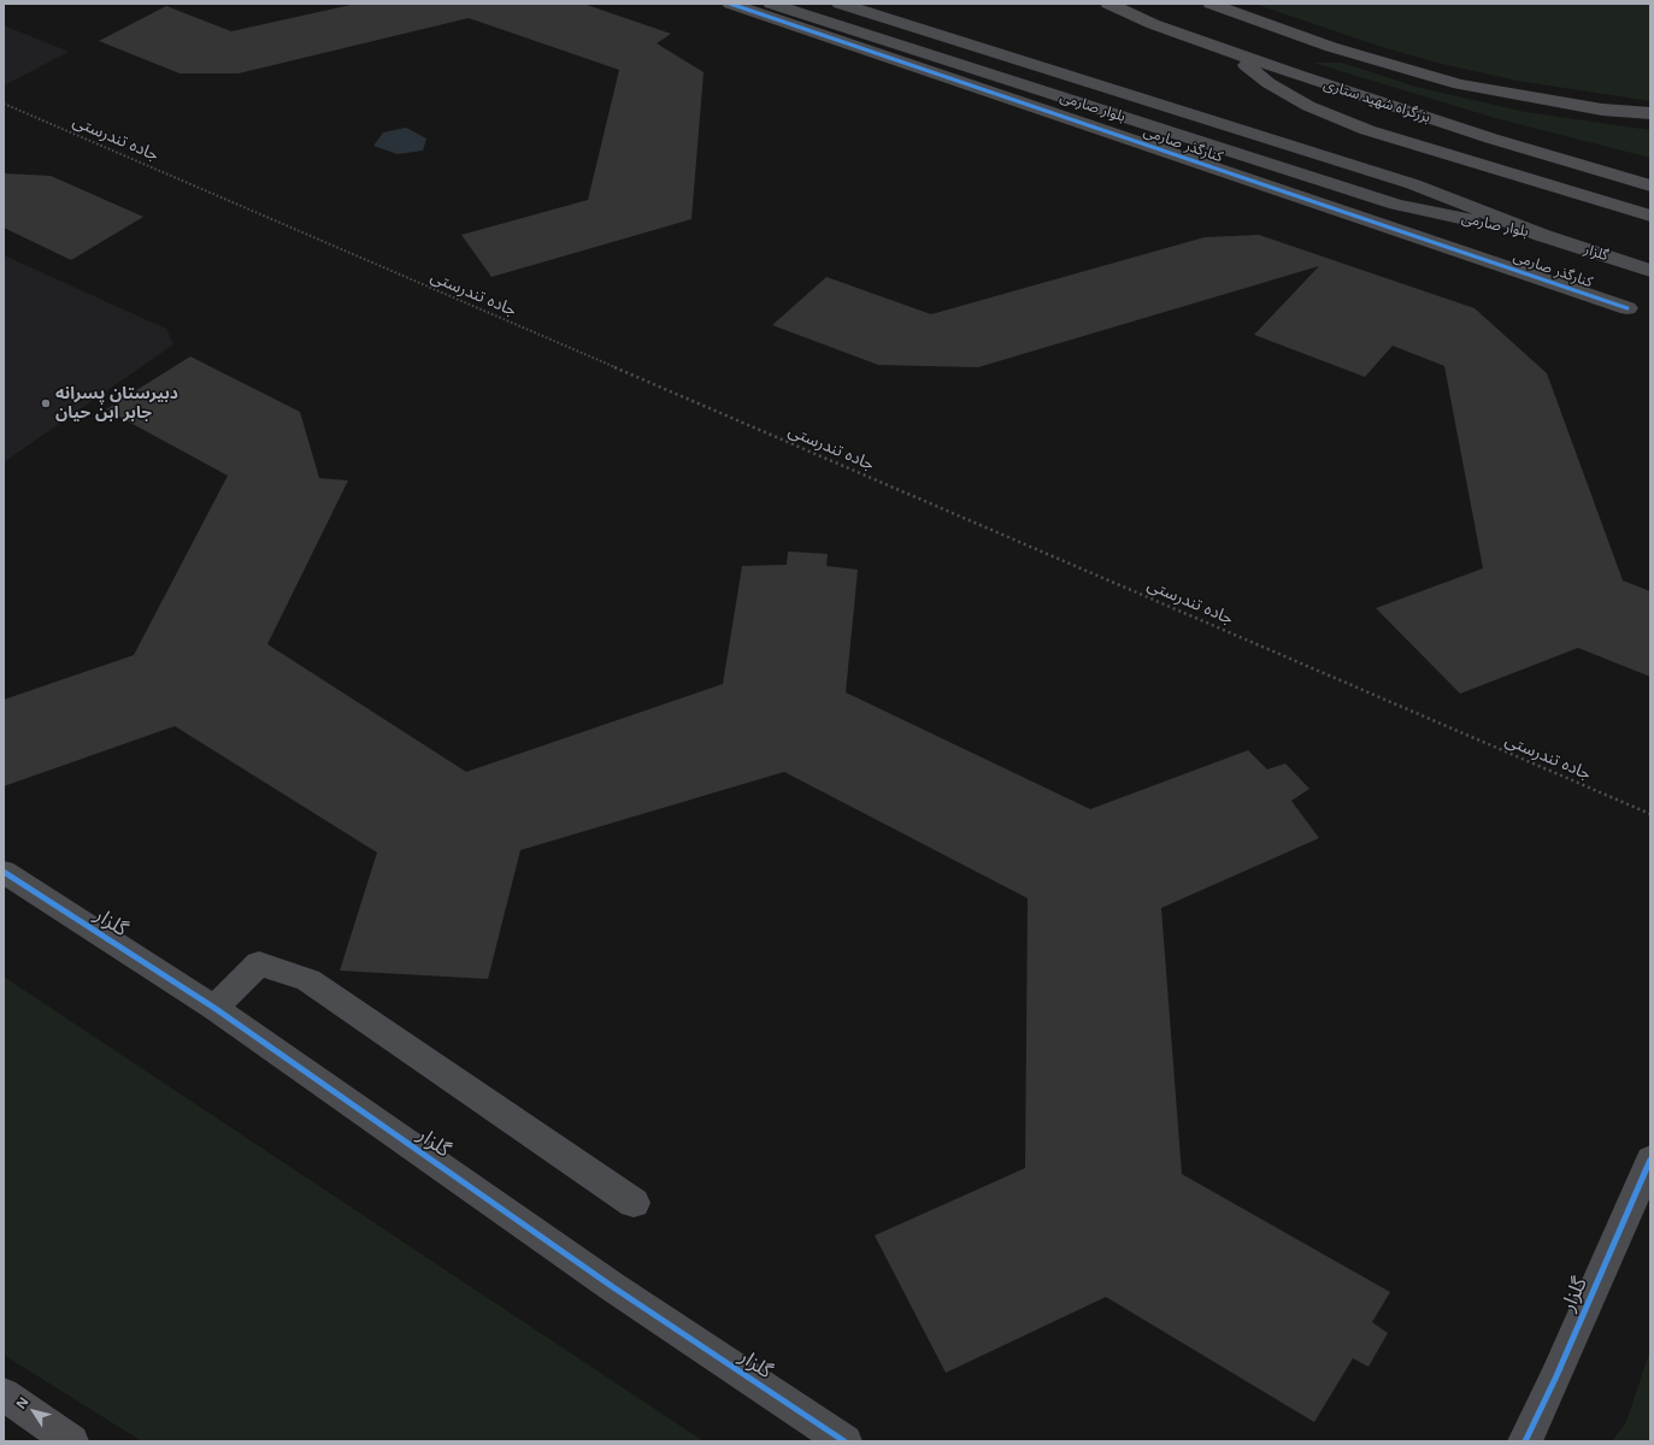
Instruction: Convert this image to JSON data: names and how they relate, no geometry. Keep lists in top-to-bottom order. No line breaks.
{"streets":{"highway":["بزرگراه شهید ستاری"],"street":["بلوار صارمی","کنارگذر صارمی","گلزار"],"path":["جاده تندرستی"]},"crossings":[["بلوار صارمی","گلزار"]],"places":["دبیرستان پسرانه جابر ابن حیان"],"north":"top left"}
